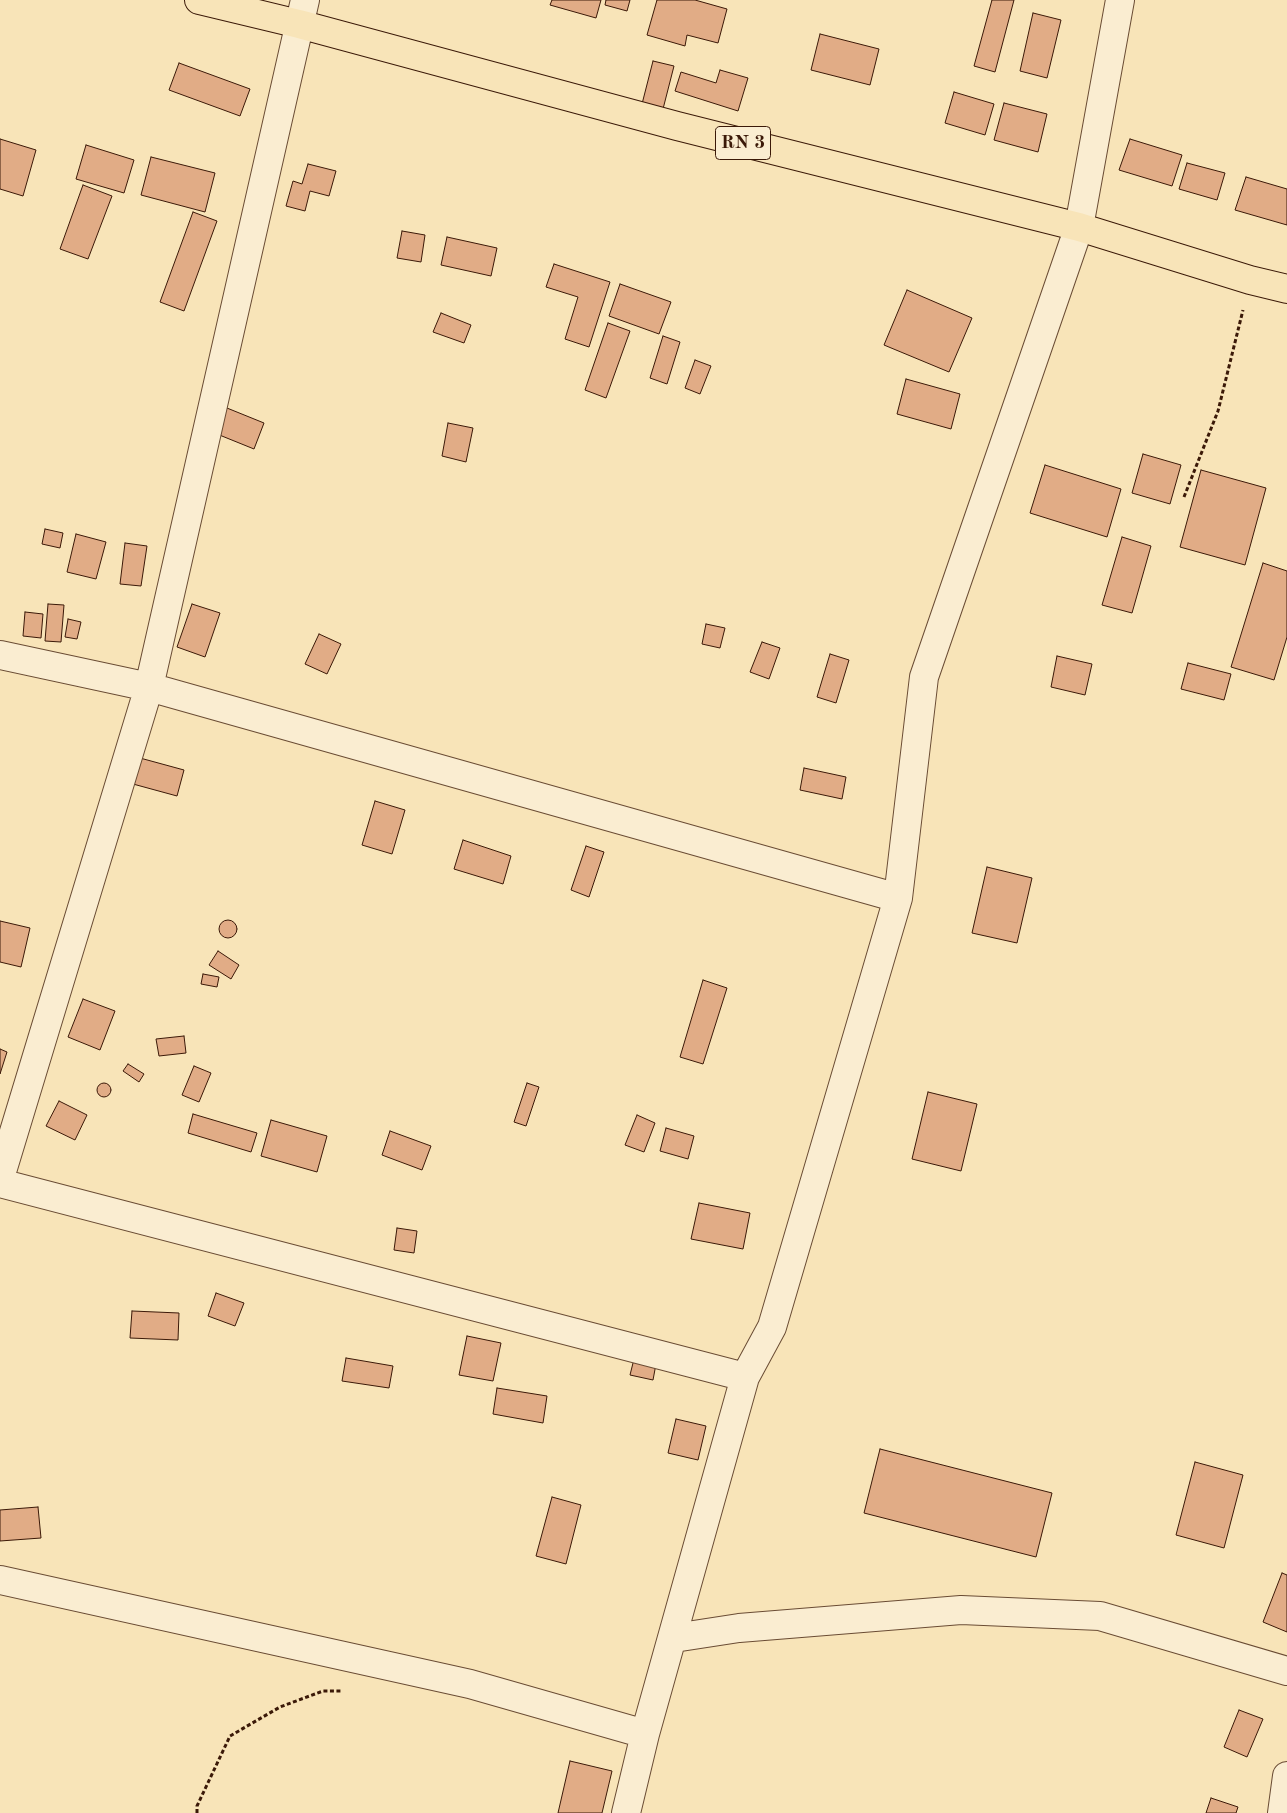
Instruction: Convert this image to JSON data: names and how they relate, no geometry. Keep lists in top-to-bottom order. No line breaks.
{"streets":{"highway":["RN 3"]}}
